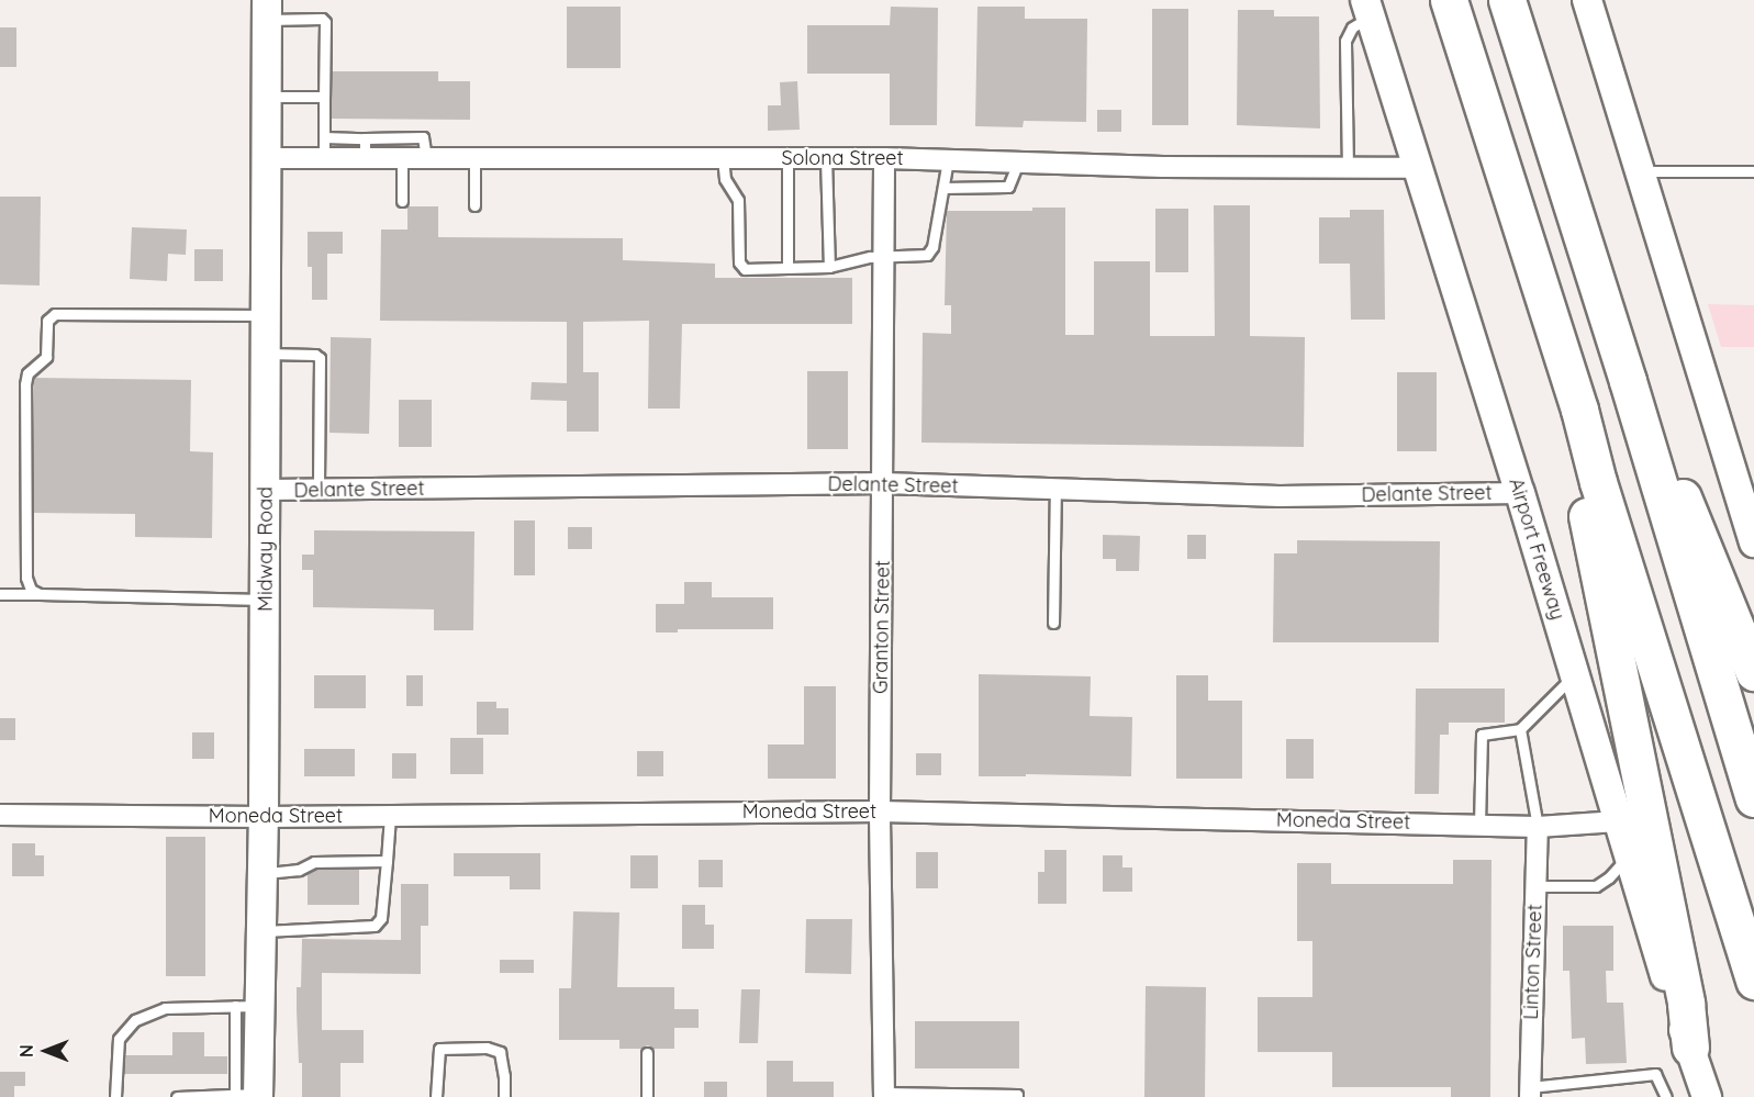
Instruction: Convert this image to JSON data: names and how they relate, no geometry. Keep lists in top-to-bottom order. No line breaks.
{"streets":{"main road":["Midway Road","Airport Freeway"],"street":["Solona Street","Delante Street","Granton Street","Moneda Street","Linton Street"]},"crossings":[["Solona Street","Midway Road"],["Solona Street","Airport Freeway"],["Solona Street","Granton Street"],["Delante Street","Midway Road"],["Delante Street","Airport Freeway"],["Delante Street","Granton Street"],["Midway Road","Moneda Street"],["Airport Freeway","Moneda Street"],["Granton Street","Moneda Street"],["Moneda Street","Linton Street"]],"north":"left"}
